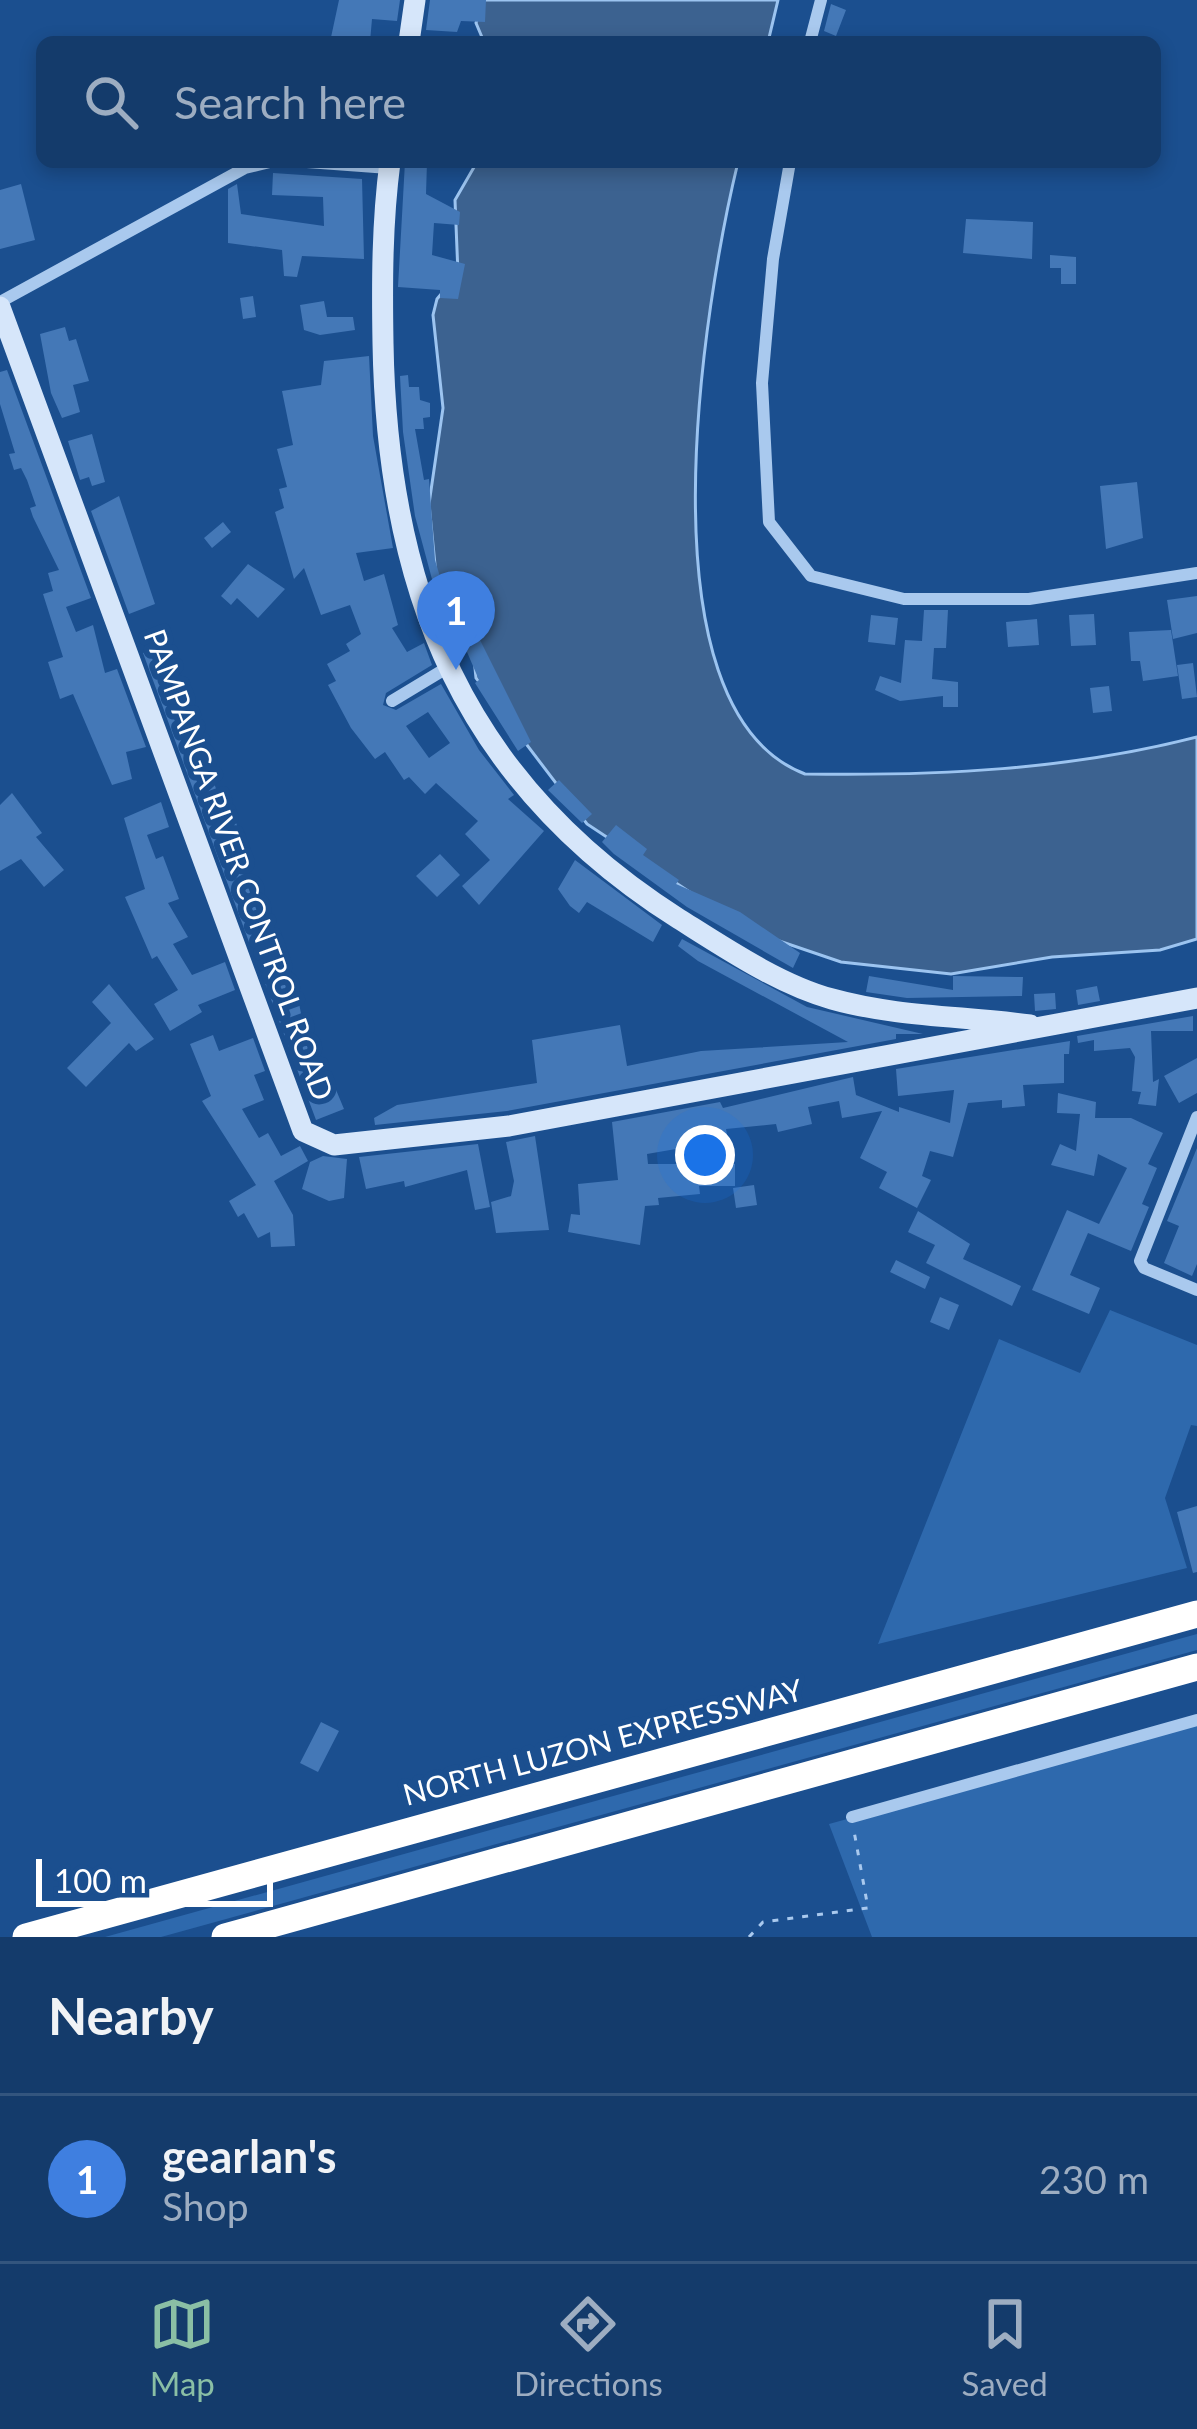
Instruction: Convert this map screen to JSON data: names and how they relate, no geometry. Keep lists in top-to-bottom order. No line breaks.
{"streets":{"highway":["NORTH LUZON EXPRESSWAY"],"street":["PAMPANGA RIVER CONTROL ROAD"]},"scale_bar":"100 m","page":{"search":"Search here","pins":"1","scale":"100 m","heading":"Nearby","list":[{"mark":"1","name":"gearlan's","note":"Shop","value":"230 m"}],"nav":["Map","Directions","Saved"]}}
